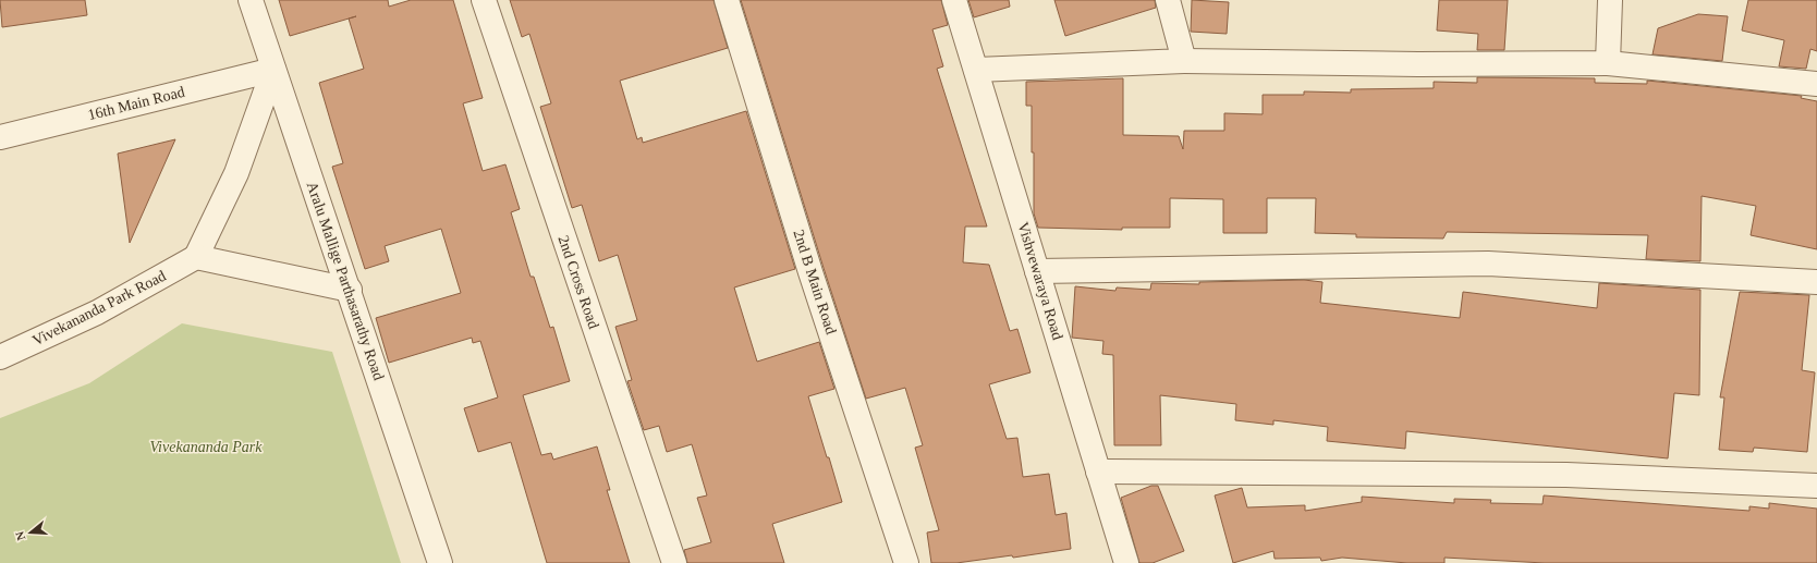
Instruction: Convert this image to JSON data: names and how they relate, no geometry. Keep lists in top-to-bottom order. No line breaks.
{"streets":{"street":["16th Main Road","Aralu Mallige Parthasarathy Road","Vishvewaraya Road","2nd Cross Road","2nd B Main Road","Vivekananda Park Road"]},"crossings":[["16th Main Road","Aralu Mallige Parthasarathy Road"]],"parks":["Vivekananda Park"],"north":"left"}
